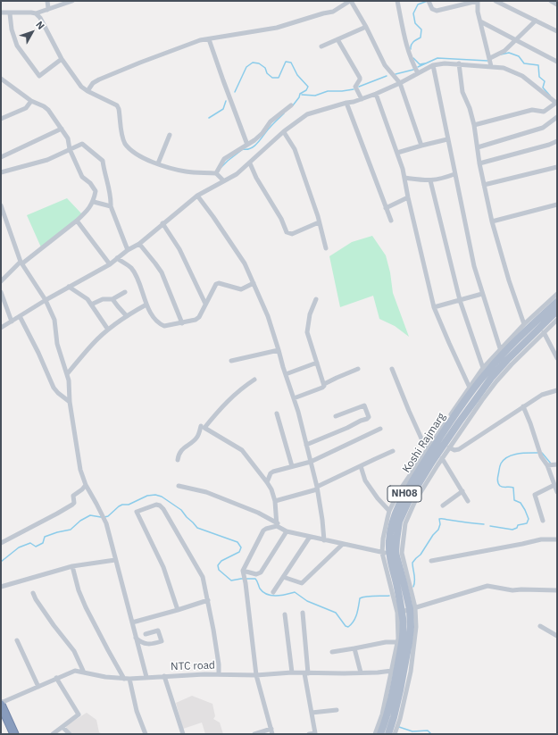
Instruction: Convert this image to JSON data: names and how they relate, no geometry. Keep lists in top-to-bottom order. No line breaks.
{"streets":{"main road":["Koshi Rajmarg","NH08"],"street":["NTC road"]},"north":"top right"}
